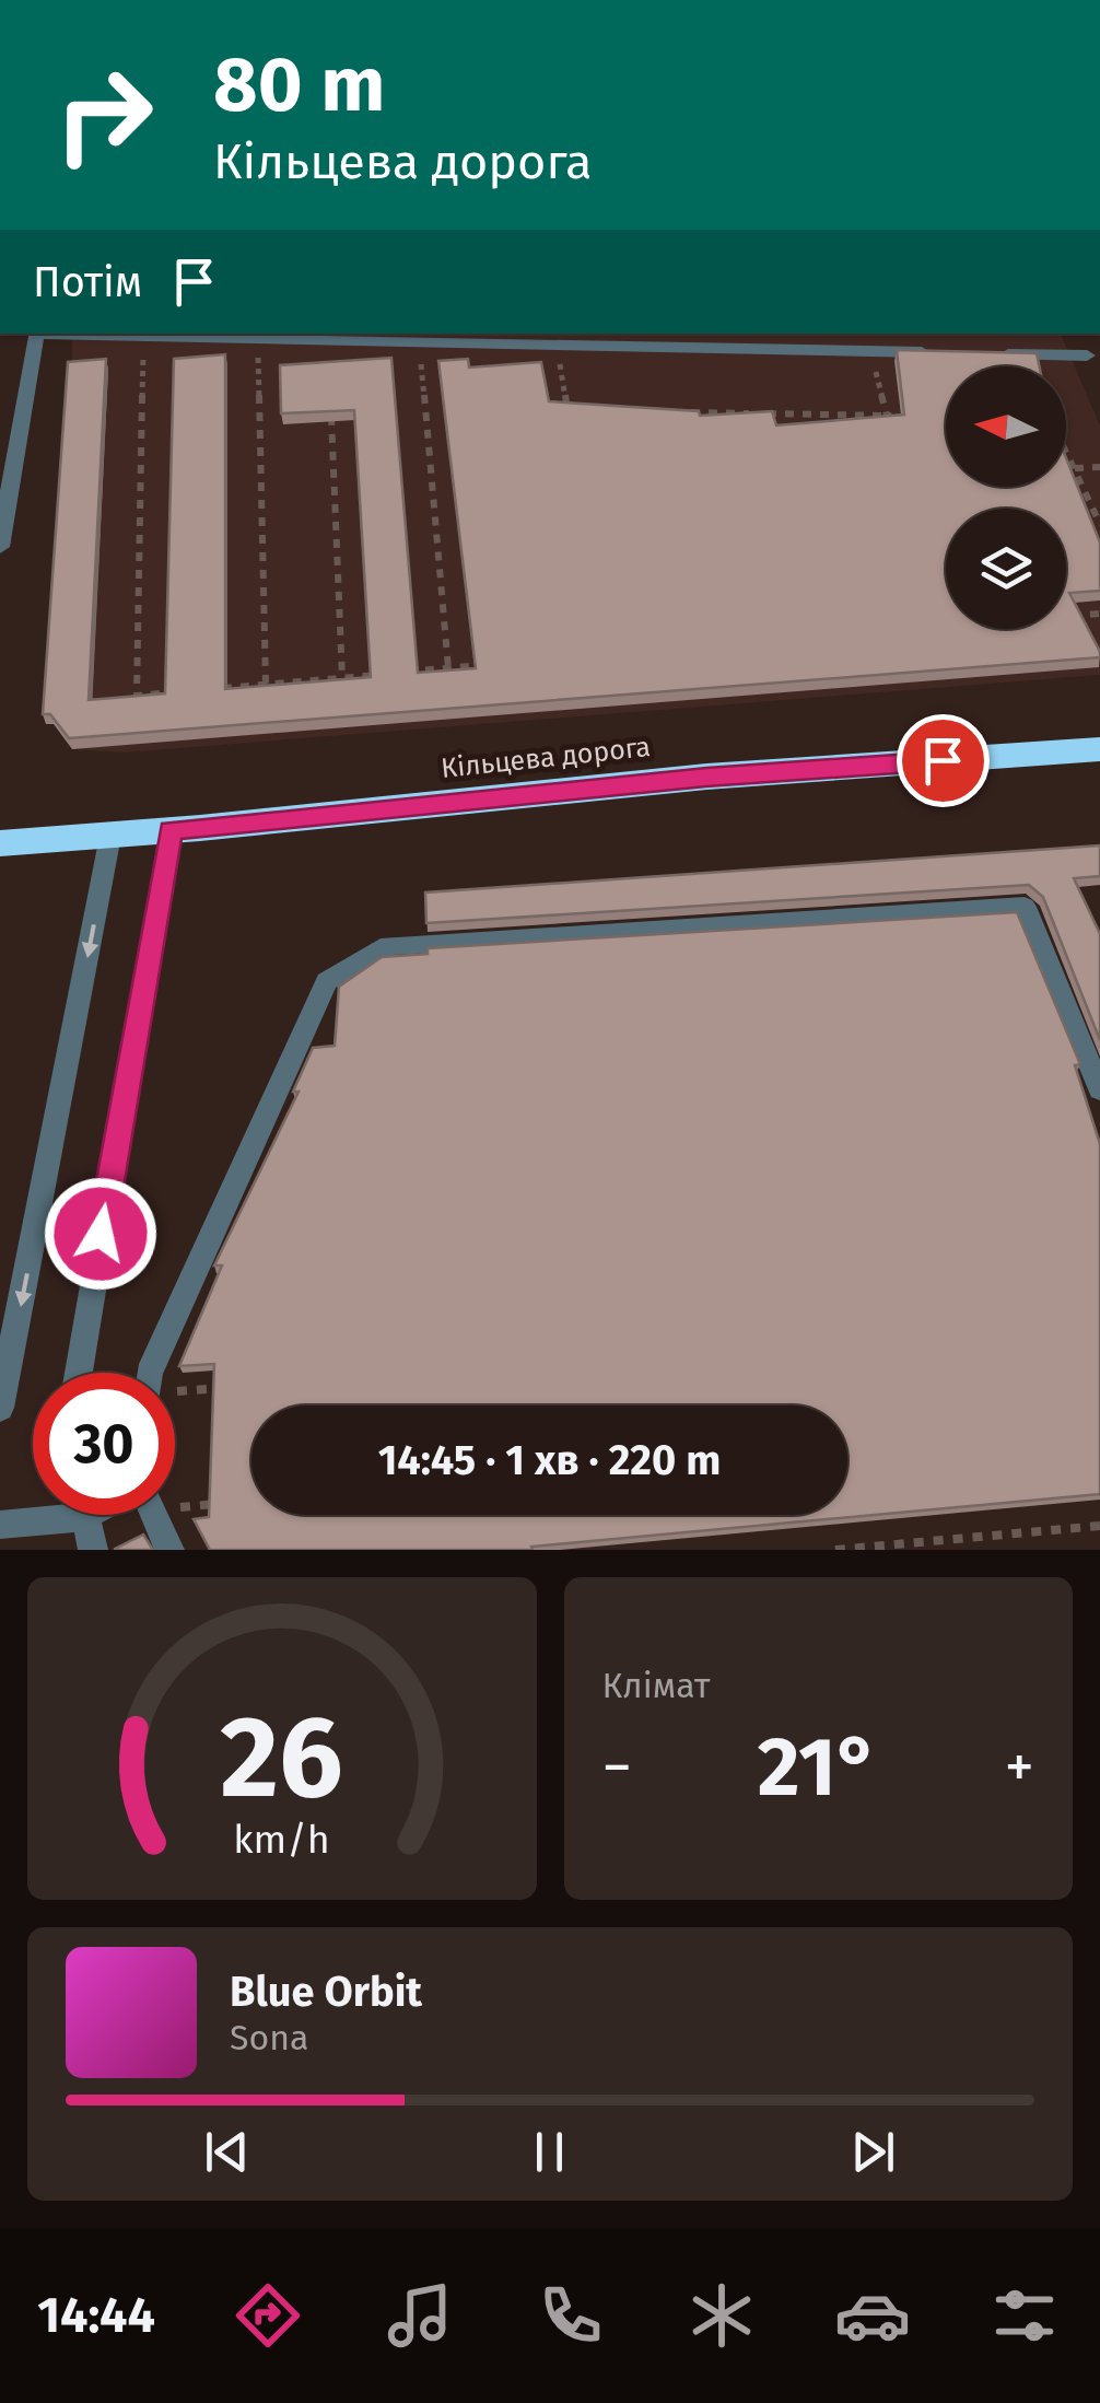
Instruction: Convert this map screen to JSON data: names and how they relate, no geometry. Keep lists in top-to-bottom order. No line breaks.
{"streets":{"highway":["Кільцева дорога"]},"north":"left","page":{"turn":["80 m","Кільцева дорога"],"then":"Потім","limit":"30","trip":"14:45 · 1 хв · 220 m","tile":"Клімат","heat":["−","21°","+"],"song":["Blue Orbit","Sona"],"tabs":"14:44","gauge":["26","km/h"]}}
